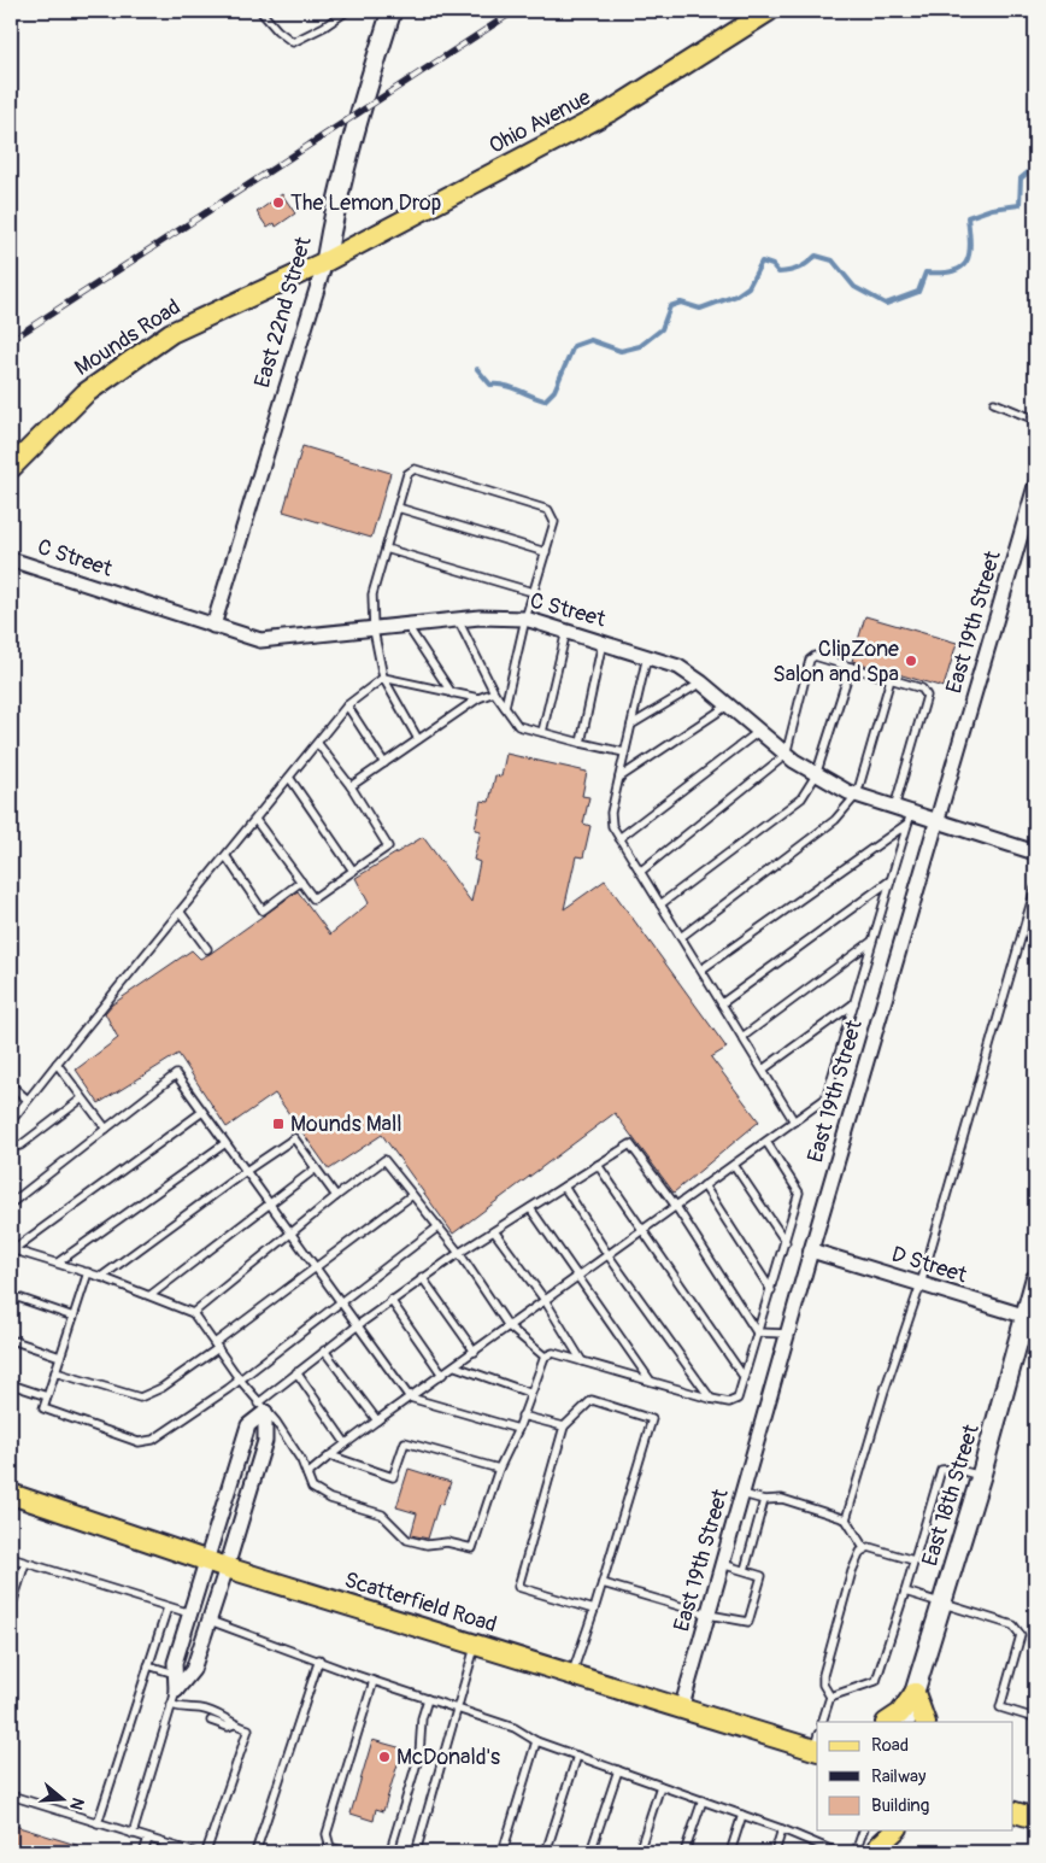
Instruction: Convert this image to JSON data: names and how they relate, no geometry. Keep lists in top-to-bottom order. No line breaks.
{"streets":{"main road":["Ohio Avenue","Mounds Road","Scatterfield Road"],"street":["East 22nd Street","C Street","East 19th Street","D Street","East 18th Street"]},"crossings":[["Ohio Avenue","East 22nd Street"],["Ohio Avenue","Mounds Road"],["East 22nd Street","Mounds Road"],["East 22nd Street","C Street"],["C Street","East 19th Street"],["East 19th Street","D Street"],["East 19th Street","Scatterfield Road"],["D Street","East 18th Street"]],"places":{"other":["The Lemon Drop","ClipZone Salon and Spa","McDonald's"],"transit":["Mounds Mall"]},"legend":["Road","Railway","Building"],"north":"right"}
